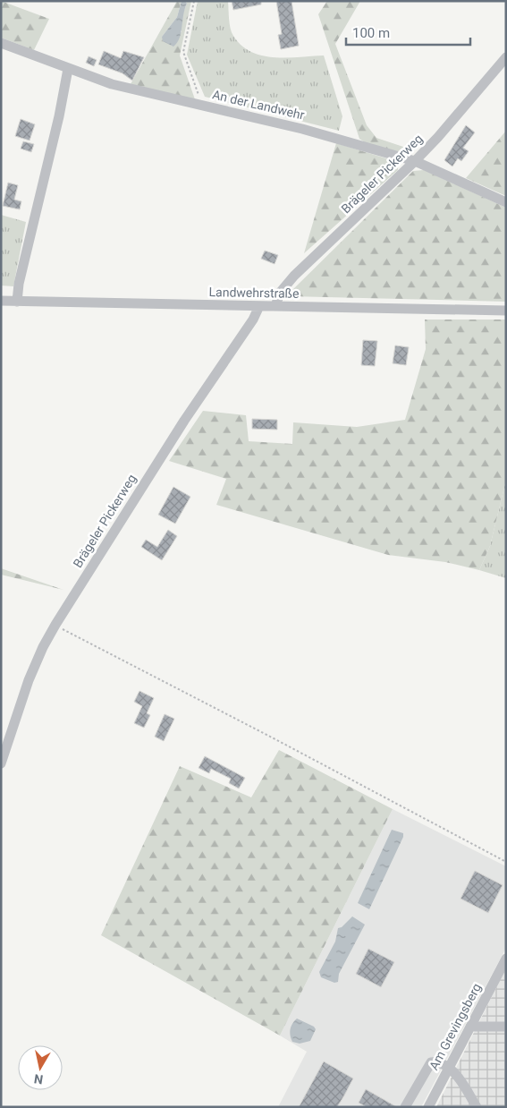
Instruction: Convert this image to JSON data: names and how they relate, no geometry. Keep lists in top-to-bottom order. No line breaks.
{"streets":{"street":["An der Landwehr","Brägeler Pickerweg","Landwehrstraße","Am Grevingsberg"]},"crossings":[["An der Landwehr","Brägeler Pickerweg"],["Brägeler Pickerweg","Landwehrstraße"]],"scale_bar":"100 m","north":"bottom"}
